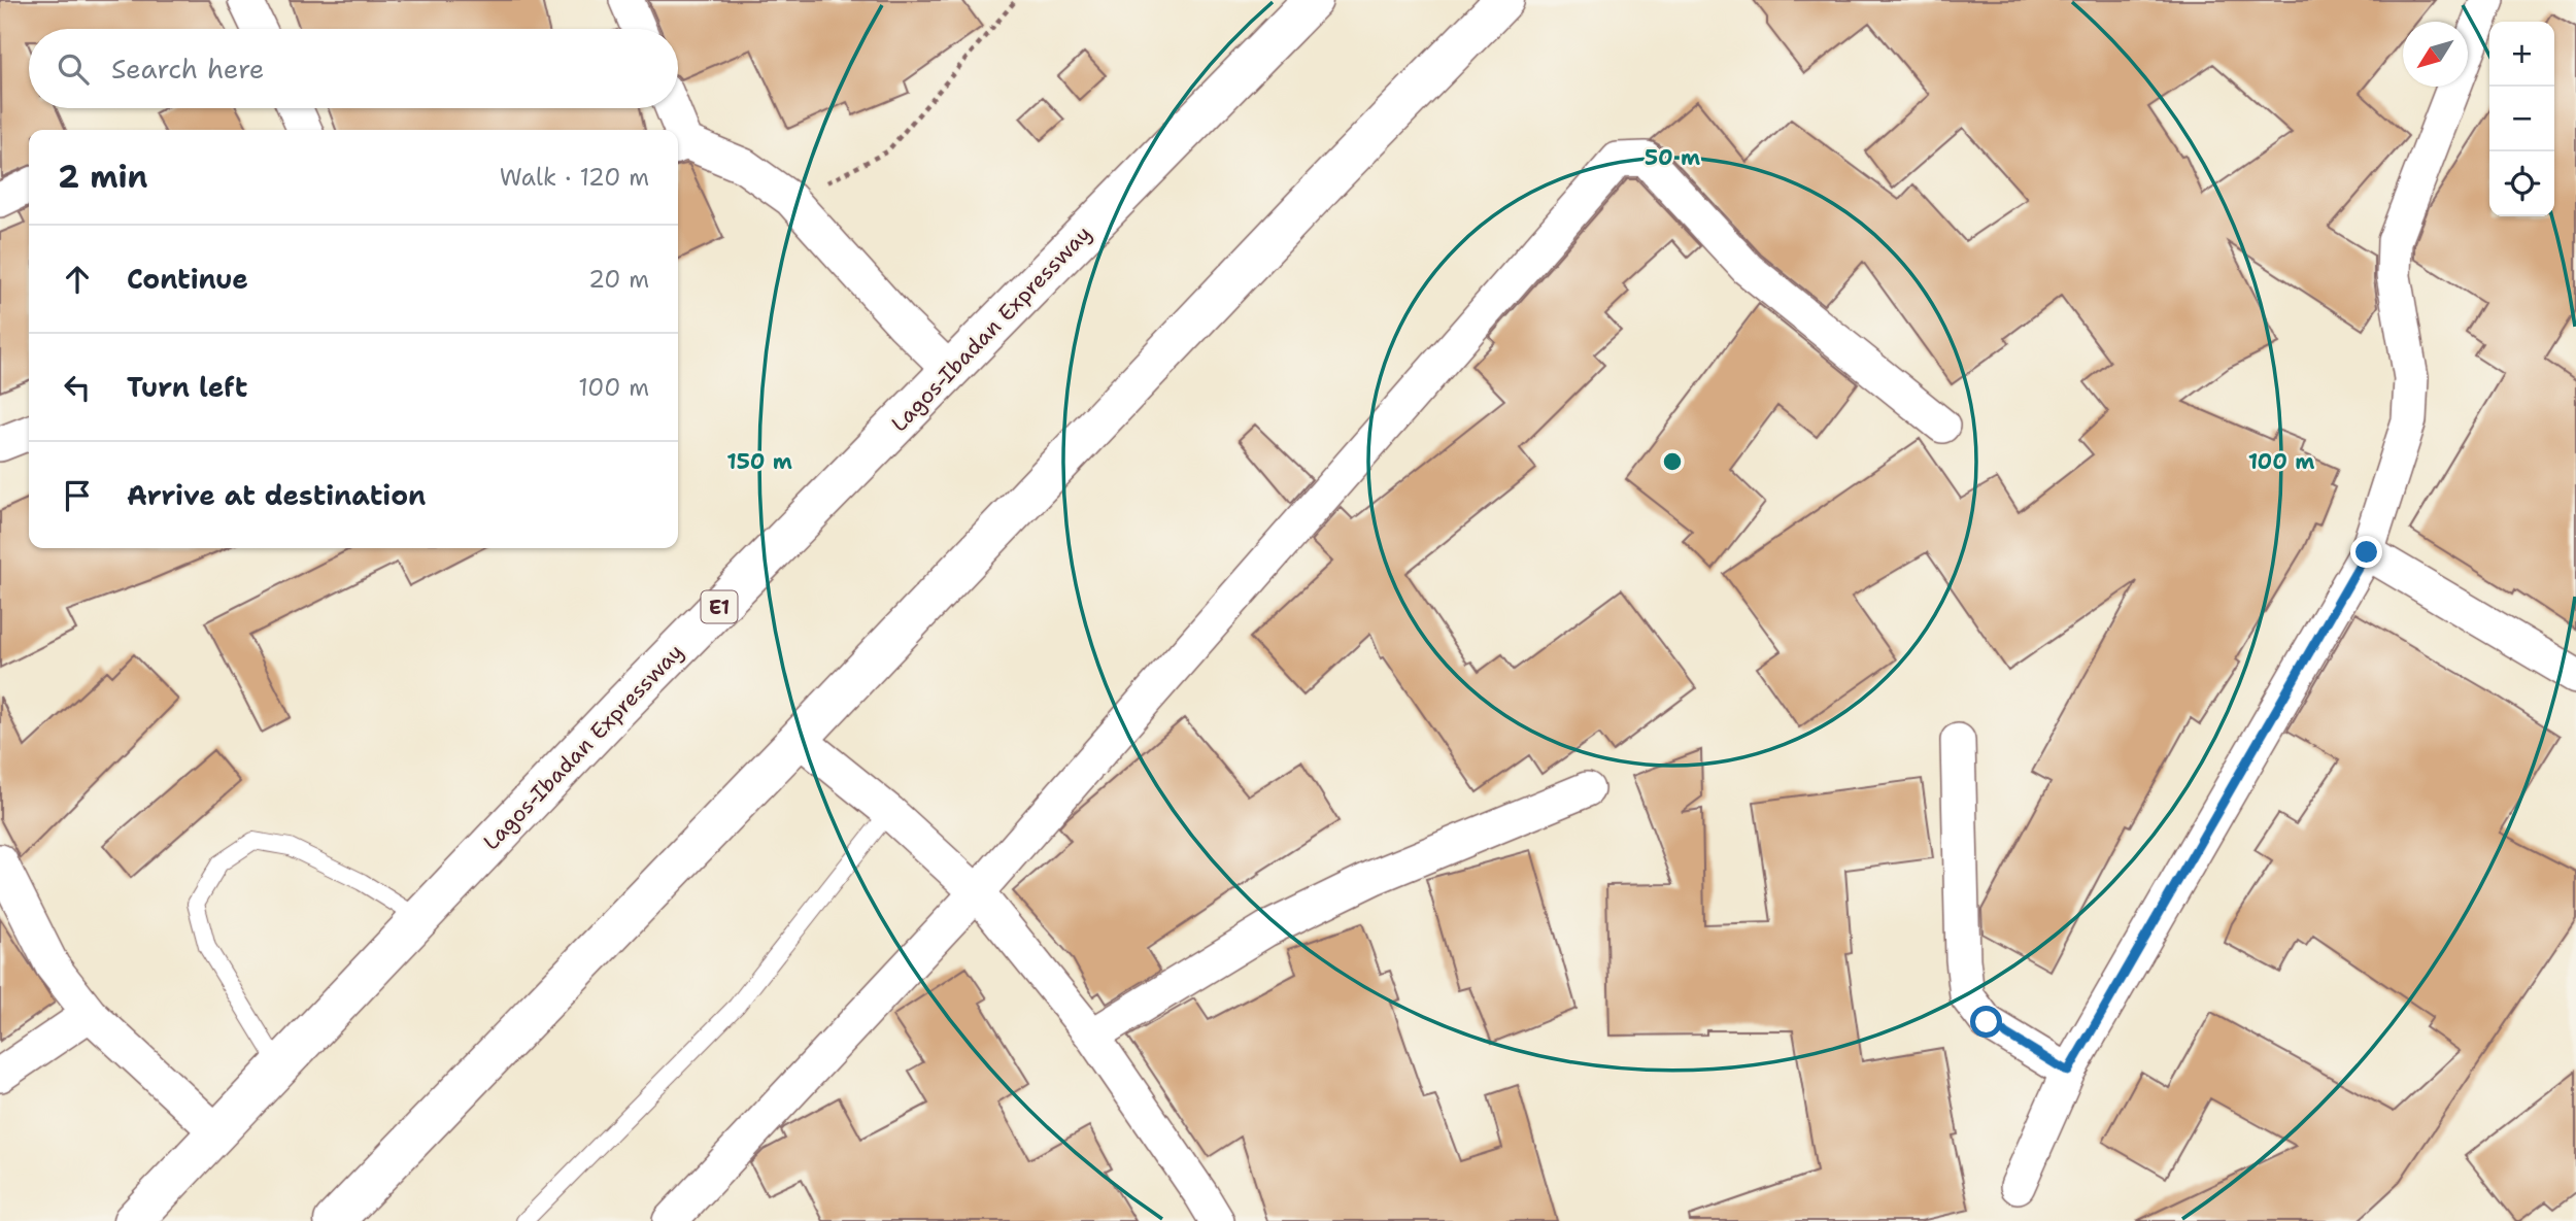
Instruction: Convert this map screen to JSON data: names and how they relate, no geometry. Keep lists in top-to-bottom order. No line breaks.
{"streets":{"highway":["Lagos-Ibadan Expressway","E1"]},"north":"bottom left","page":{"map_buttons":["+","−"],"search":"Search here","heading":["2 min","Walk · 120 m"],"list":[["Continue","20 m"],["Turn left","100 m"],"Arrive at destination"]},"rings":["50 m","100 m","150 m"]}
